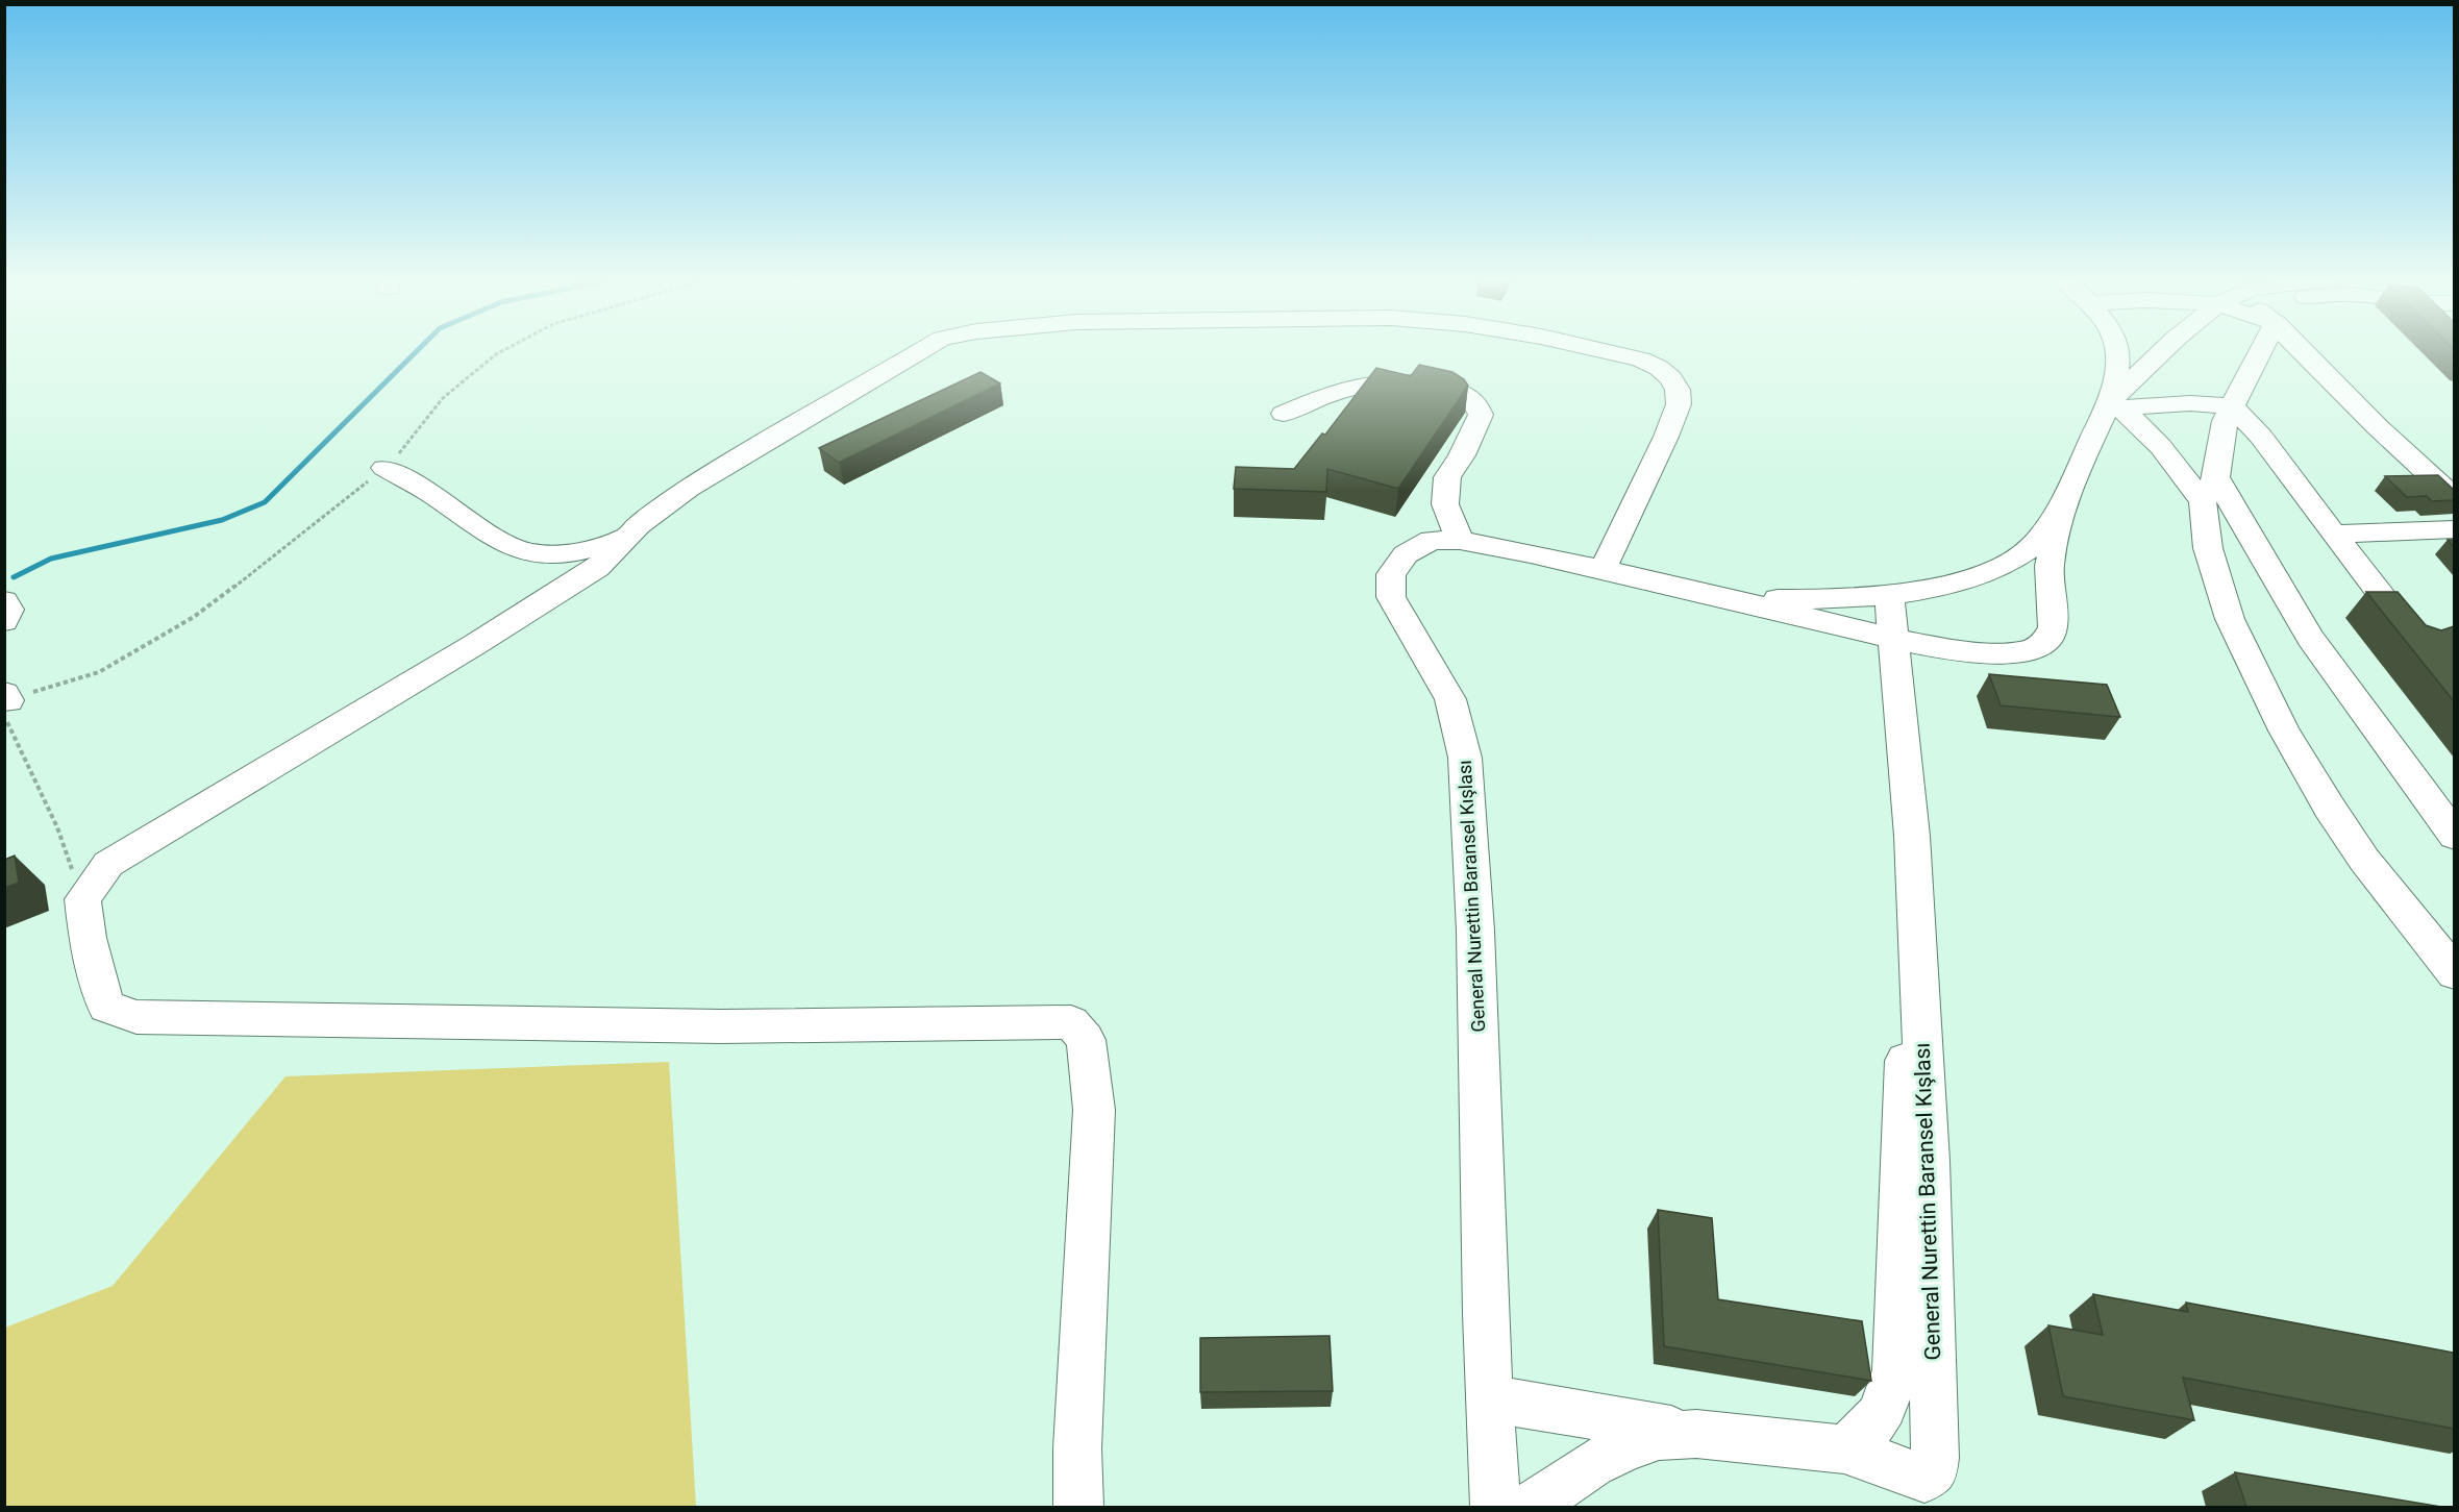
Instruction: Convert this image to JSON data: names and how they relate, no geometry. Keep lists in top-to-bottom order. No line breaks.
{"streets":{"street":["General Nurettin Baransel Kışlası"]}}
